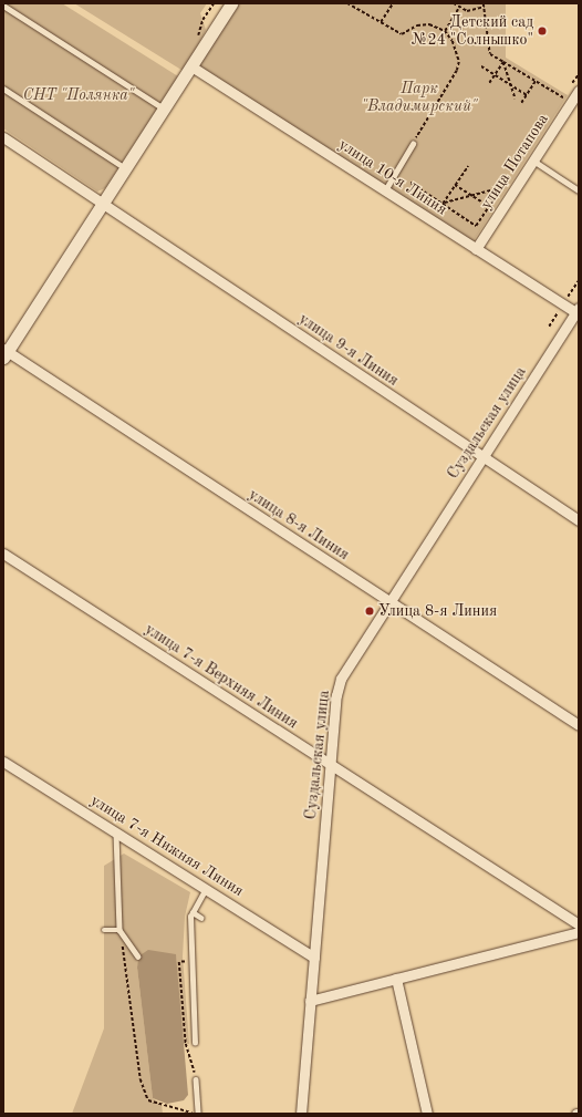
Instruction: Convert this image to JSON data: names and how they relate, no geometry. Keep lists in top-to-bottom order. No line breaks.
{"streets":{"street":["улица Потапова","улица 10-я Линия","улица 9-я Линия","Суздальская улица","улица 8-я Линия","улица 7-я Верхняя Линия","улица 7-я Нижняя Линия"]},"crossings":[["улица Потапова","улица 10-я Линия"],["улица 10-я Линия","Суздальская улица"],["улица 9-я Линия","Суздальская улица"],["Суздальская улица","улица 8-я Линия"],["Суздальская улица","улица 7-я Верхняя Линия"],["Суздальская улица","улица 7-я Нижняя Линия"]],"parks":["Парк \"Владимирский\"","СНТ \"Полянка\""],"places":["Детский сад №24 \"Солнышко\"","Улица 8-я Линия"]}
